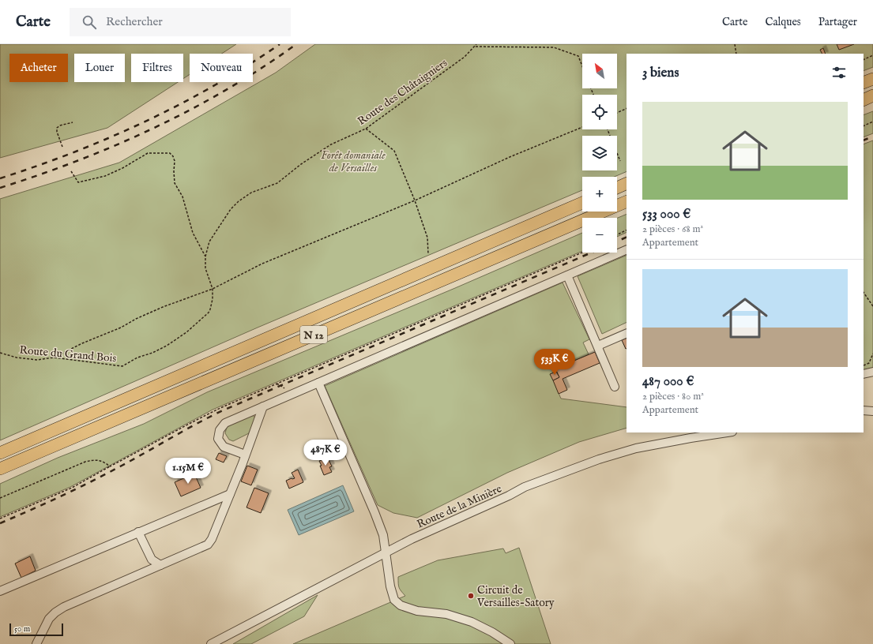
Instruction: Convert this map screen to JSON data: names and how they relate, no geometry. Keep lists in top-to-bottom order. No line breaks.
{"streets":{"highway":["N 12"],"lane":["Route de la Minière"],"path":["Route des Châtaigniers","Route du Grand Bois"]},"crossings":[["Route des Châtaigniers","Route du Grand Bois"]],"parks":["Forêt domaniale de Versailles"],"places":["Circuit de Versailles-Satory"],"scale_bar":"50 m","north":"top left","page":{"header":"Carte","search":"Rechercher","nav":["Carte","Calques","Partager"],"map_buttons":["+","−"],"chip":["Acheter","Louer","Filtres","Nouveau"],"heading":"3 biens","list":[{"name":"533 000 €","note":"2 pièces · 68 m² · Appartement"},{"name":"487 000 €","note":"2 pièces · 80 m² · Appartement"}],"price":["533K €","487K €","1.15M €"],"scale":"50 m"}}
